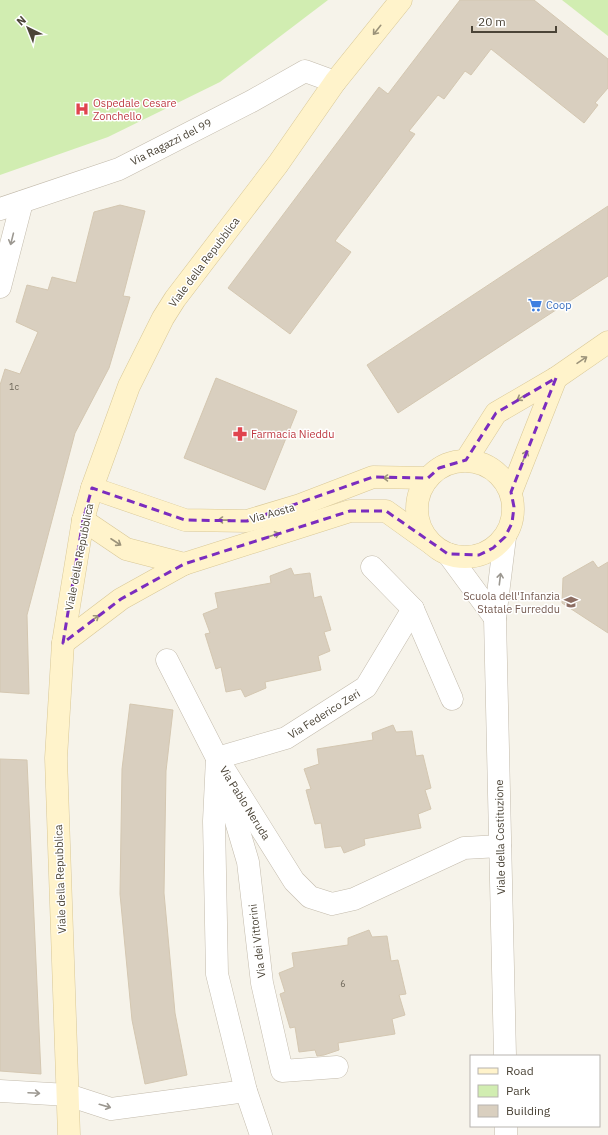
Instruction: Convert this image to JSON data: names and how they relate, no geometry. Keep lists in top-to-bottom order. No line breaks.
{"streets":{"street":["Via Ragazzi del 99","Viale della Repubblica","Via Aosta","Via Federico Zeri","Via Pablo Neruda","Viale della Costituzione","Via dei Vittorini"]},"crossings":[["Via Ragazzi del 99","Viale della Repubblica"],["Viale della Repubblica","Via Aosta"],["Via Aosta","Viale della Costituzione"],["Via Federico Zeri","Via Pablo Neruda"],["Via Federico Zeri","Via dei Vittorini"],["Via Pablo Neruda","Viale della Costituzione"],["Via Pablo Neruda","Via dei Vittorini"]],"places":{"hospital":["Ospedale Cesare Zonchello"],"supermarket":["Coop"],"pharmacy":["Farmacia Nieddu"],"school or university":["Scuola dell'Infanzia Statale Furreddu"]},"house_numbers":["1c","6"],"legend":["Road","Park","Building"],"scale_bar":"20 m","north":"top left"}
